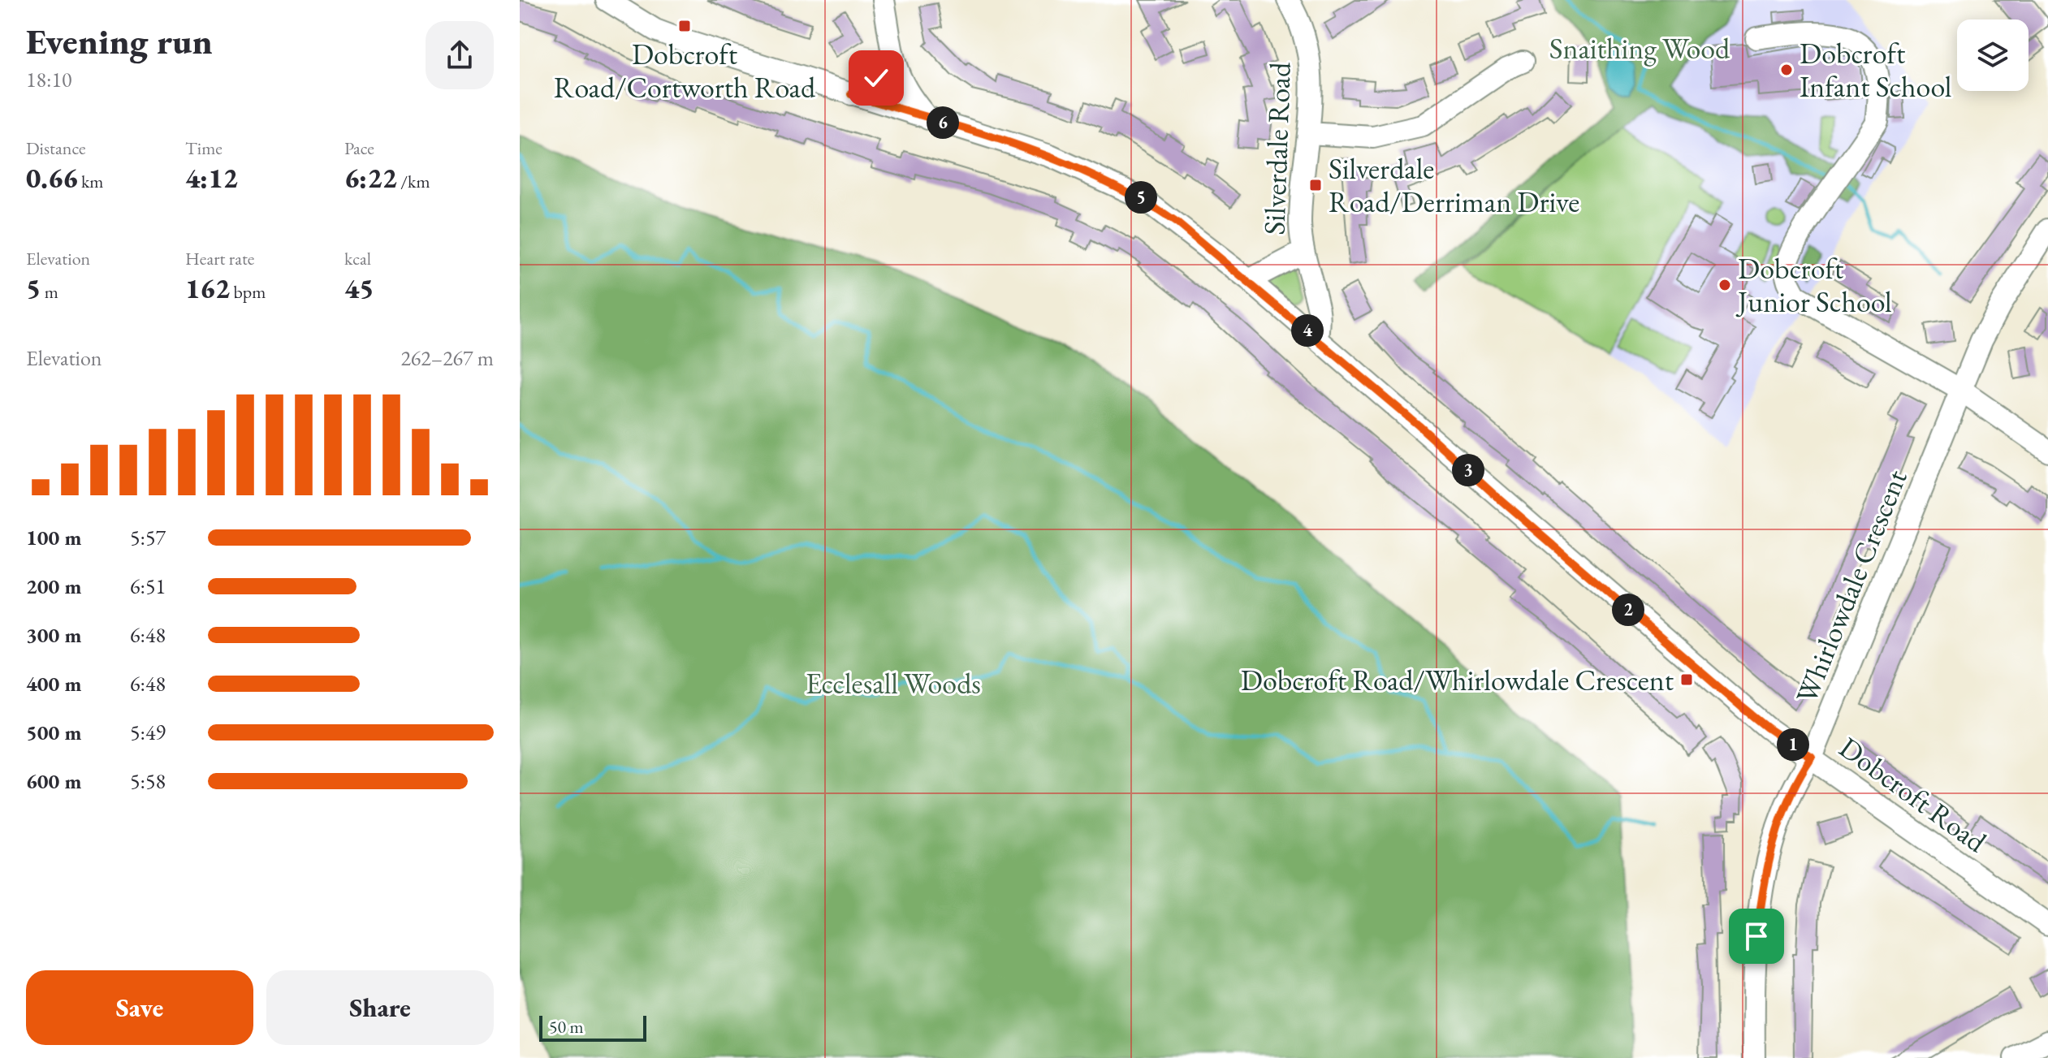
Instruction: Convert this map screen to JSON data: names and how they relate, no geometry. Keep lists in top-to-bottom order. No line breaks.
{"streets":{"street":["Silverdale Road","Whirlowdale Crescent","Dobcroft Road"]},"crossings":[["Silverdale Road","Dobcroft Road"],["Whirlowdale Crescent","Dobcroft Road"]],"parks":["Snaithing Wood","Ecclesall Woods"],"places":{"transit":["Dobcroft Road/Cortworth Road","Silverdale Road/Derriman Drive","Dobcroft Road/Whirlowdale Crescent"],"other":["Dobcroft Infant School","Dobcroft Junior School"]},"scale_bar":"50 m","page":{"heading":["Evening run","18:10"],"pins":["6","5","4","3","2","1"],"stats":[["Distance","0.66 km"],["Time","4:12"],["Pace","6:22 /km"],["Elevation","5 m"],["Heart rate","162 bpm"],["kcal","45"]],"chart":["Elevation","262–267 m"],"list":[{"name":"100 m","note":"5:57"},{"name":"200 m","note":"6:51"},{"name":"300 m","note":"6:48"},{"name":"400 m","note":"6:48"},{"name":"500 m","note":"5:49"},{"name":"600 m","note":"5:58"}],"buttons":["Save","Share"],"scale":"50 m"}}
